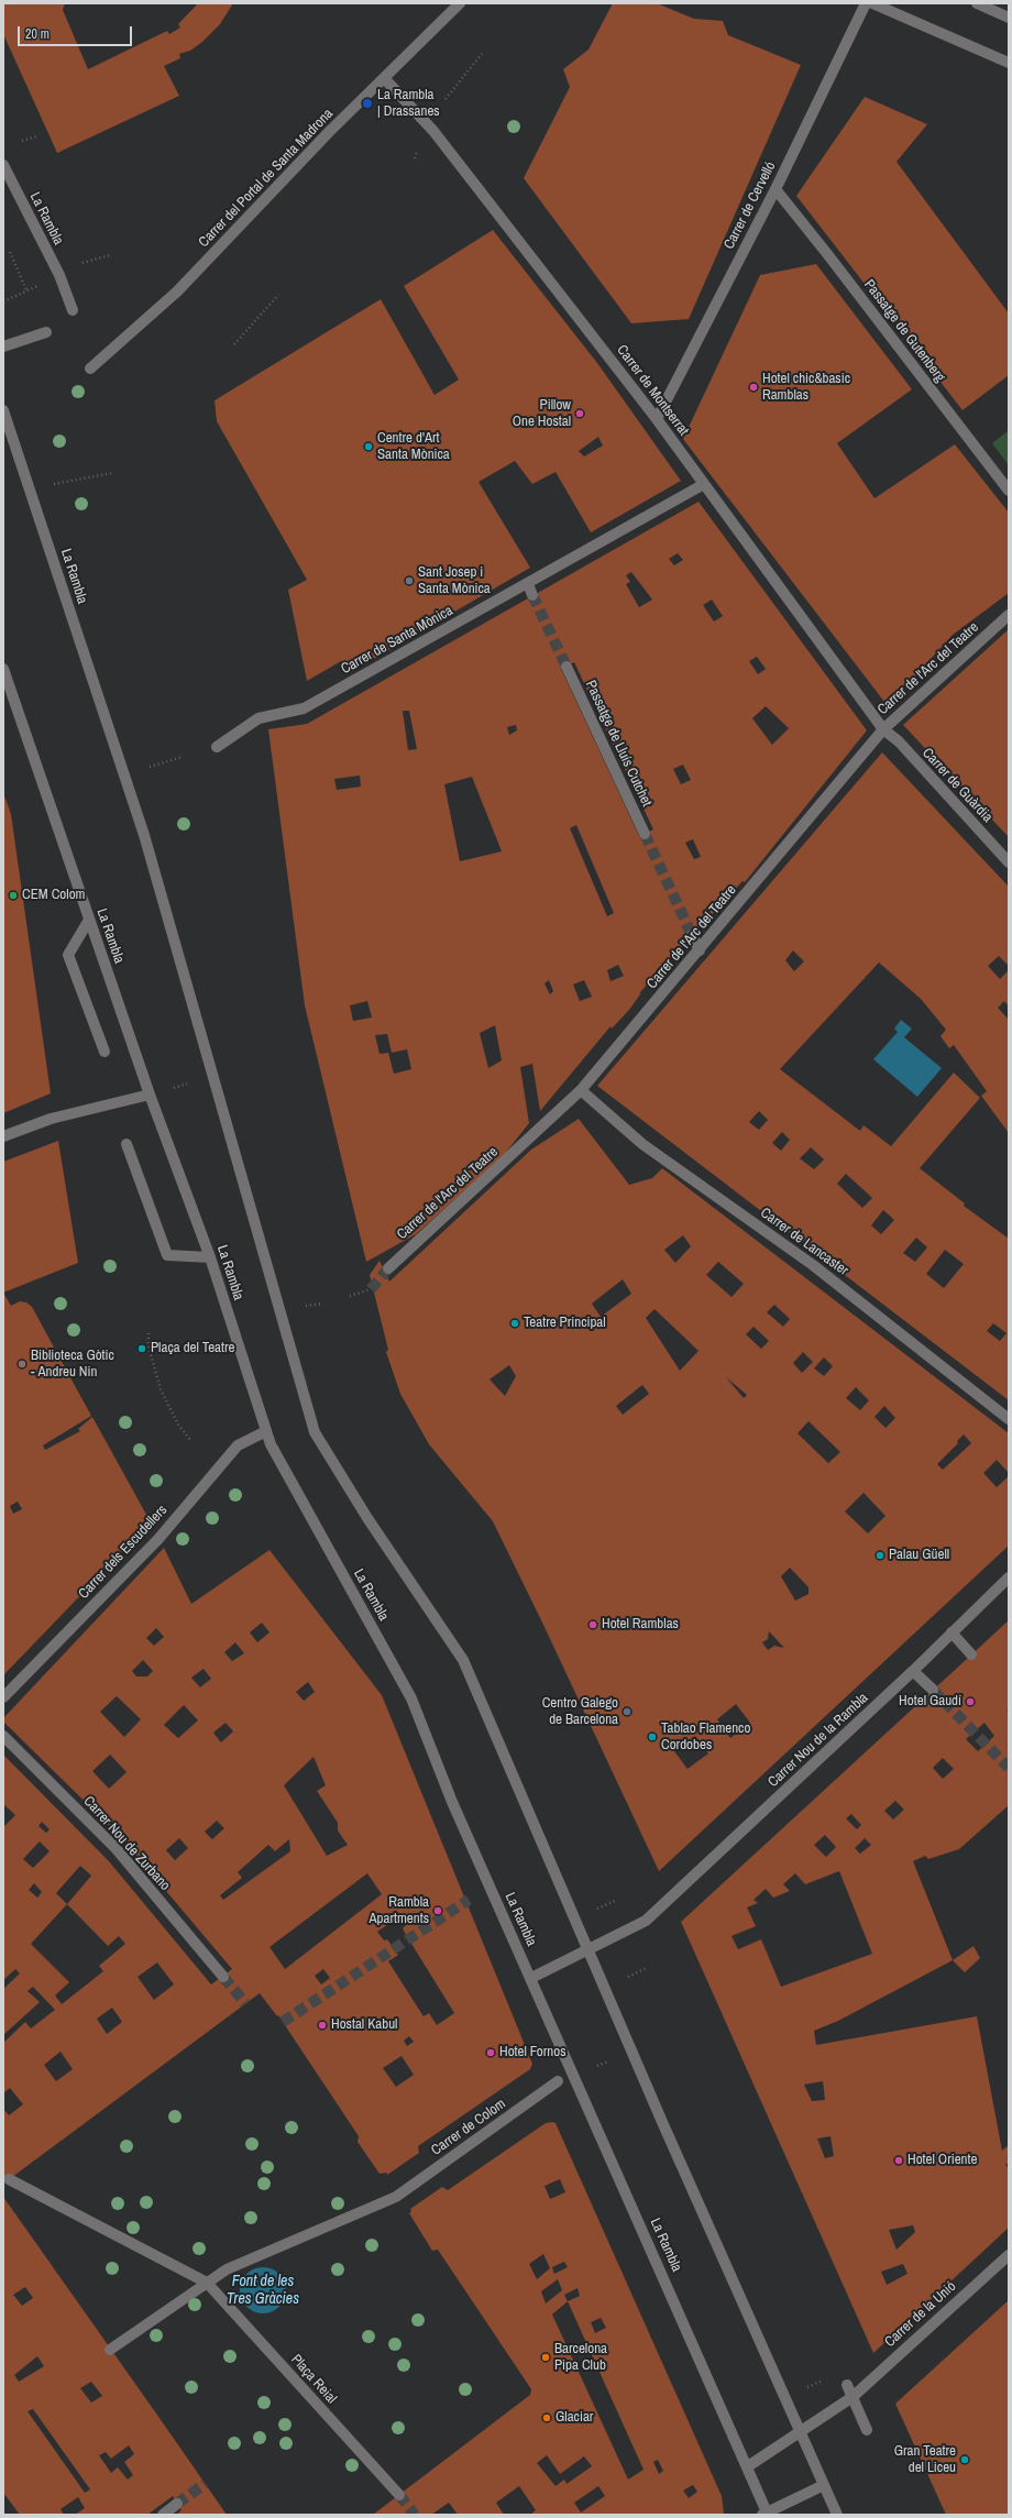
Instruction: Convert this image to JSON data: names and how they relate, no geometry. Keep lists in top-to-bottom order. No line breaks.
{"streets":{"street":["Carrer del Portal de Santa Madrona","Carrer de Cervelló","La Rambla","Passatge de Gutenberg","Carrer de Montserrat","Carrer de Santa Mònica","Carrer de l'Arc del Teatre","Passatge de Lluís Cutchet","Carrer de Guàrdia","Carrer de Lancaster","Carrer dels Escudellers","Carrer Nou de la Rambla","Carrer Nou de Zurbano","Carrer de Colom","Carrer de la Unió","Plaça Reial"]},"crossings":[["Carrer del Portal de Santa Madrona","Carrer de Montserrat"],["Carrer de Cervelló","Passatge de Gutenberg"],["Carrer de Cervelló","Carrer de Montserrat"],["La Rambla","Carrer dels Escudellers"],["La Rambla","Carrer Nou de la Rambla"],["La Rambla","Carrer de la Unió"],["Carrer de Montserrat","Carrer de Santa Mònica"],["Carrer de Montserrat","Carrer de l'Arc del Teatre"],["Carrer de Montserrat","Carrer de Guàrdia"],["Carrer de l'Arc del Teatre","Carrer de Guàrdia"],["Carrer de l'Arc del Teatre","Carrer de Lancaster"],["Carrer de Colom","Plaça Reial"]],"water":["Font de les Tres Gràcies"],"places":["La Rambla | Drassanes","Hotel chic&basic Ramblas","Pillow One Hostal","Centre d'Art Santa Mònica","Sant Josep i Santa Mònica","CEM Colom","Teatre Principal","Plaça del Teatre","Biblioteca Gòtic - Andreu Nin","Palau Güell","Hotel Ramblas","Hotel Gaudí","Centro Galego de Barcelona","Tablao Flamenco Cordobes","Rambla Apartments","Hostal Kabul","Hotel Fornos","Hotel Oriente","Barcelona Pipa Club","Glaciar","Gran Teatre del Liceu"],"scale_bar":"20 m"}
